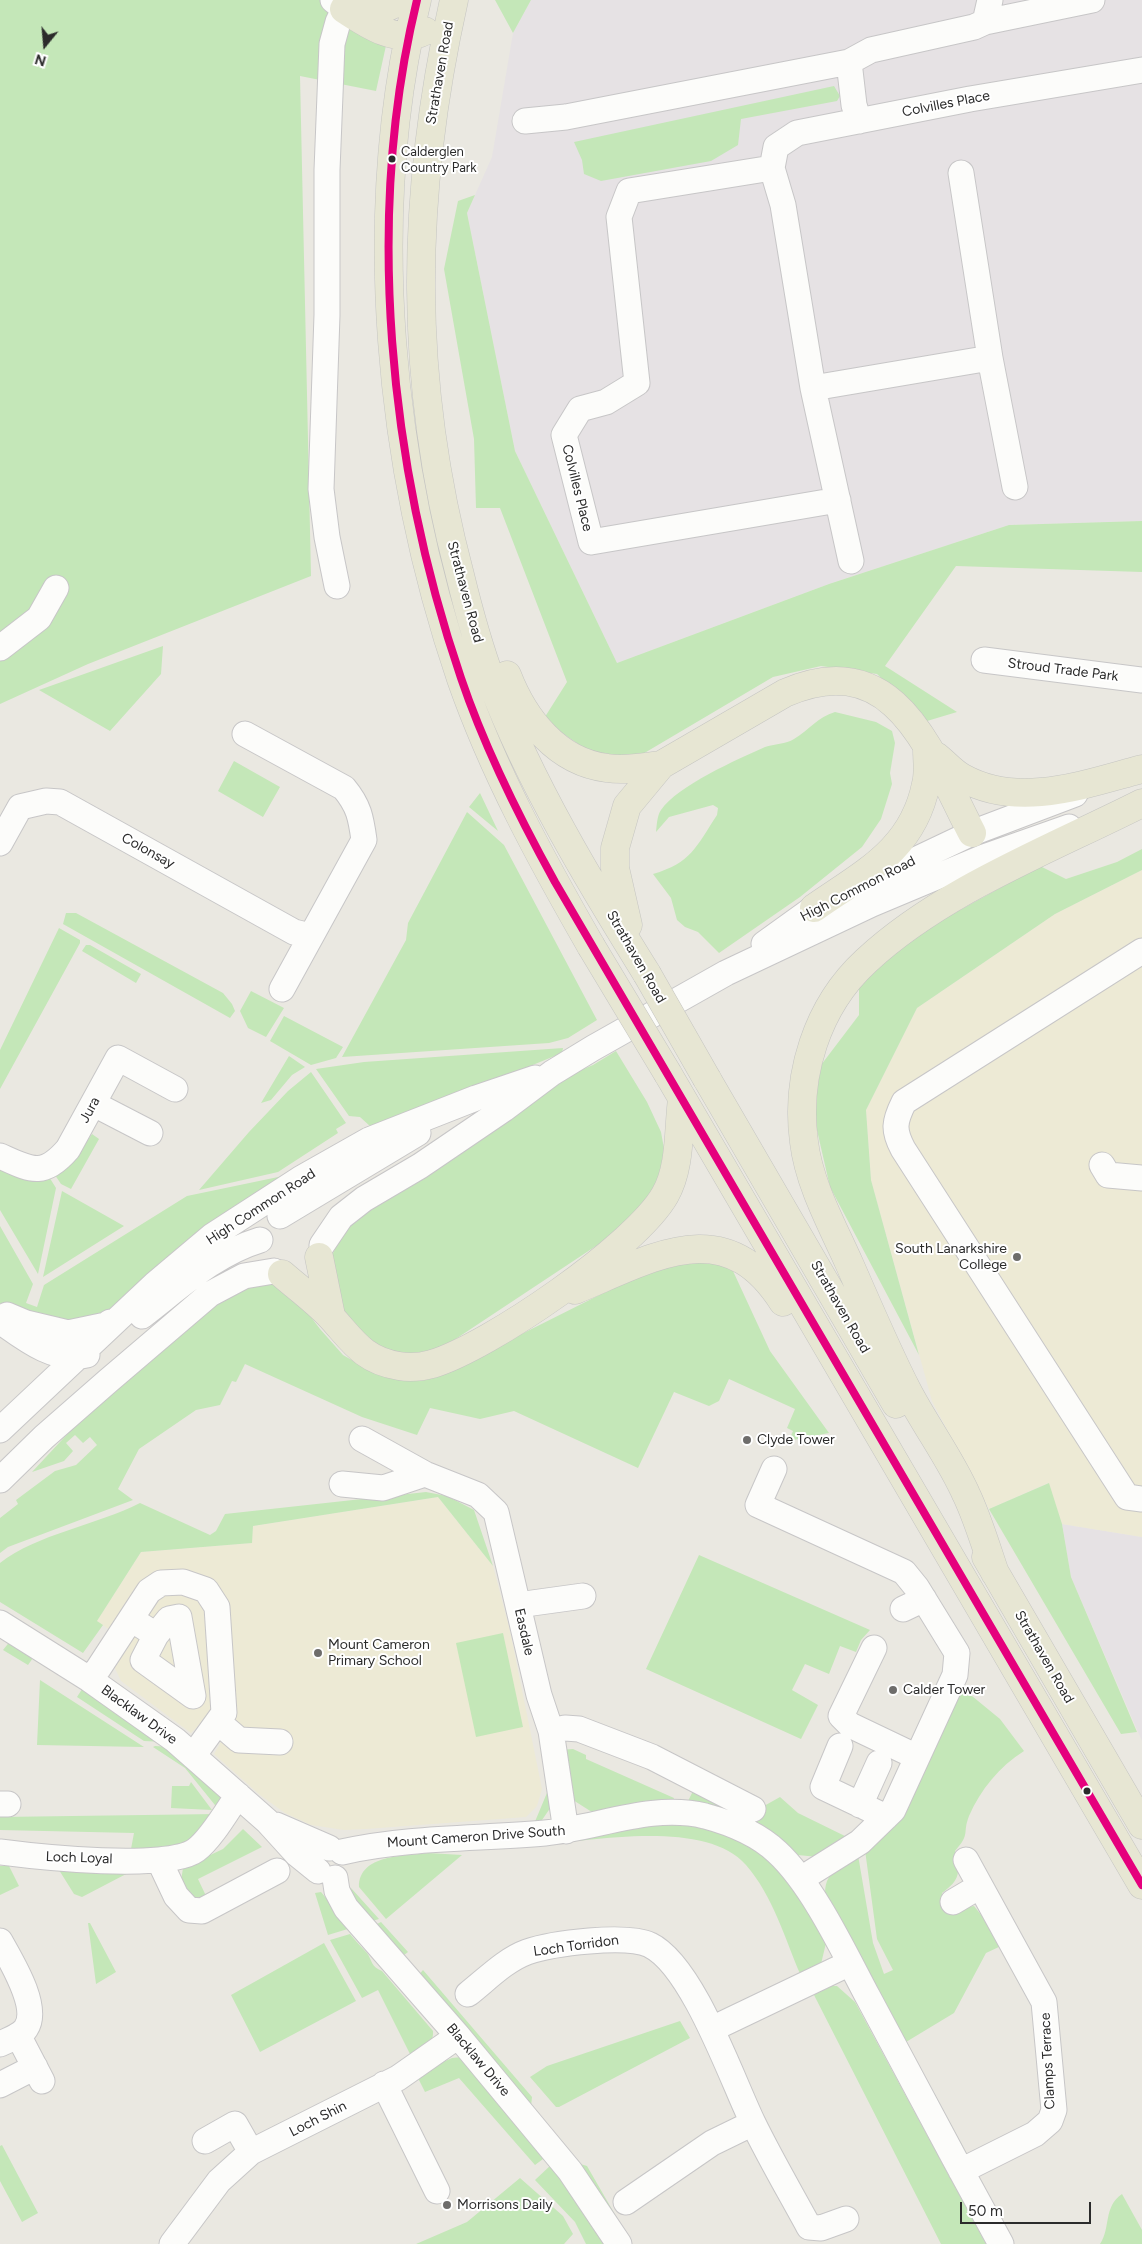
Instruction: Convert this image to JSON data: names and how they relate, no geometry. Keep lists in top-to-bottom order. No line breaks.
{"streets":{"main road":["Strathaven Road"],"street":["Colvilles Place","Stroud Trade Park","Colonsay","High Common Road","Jura","Easdale","Blacklaw Drive","Mount Cameron Drive South","Loch Loyal","Loch Torridon","Clamps Terrace","Loch Shin"]},"crossings":[["Easdale","Mount Cameron Drive South"],["Blacklaw Drive","Mount Cameron Drive South"],["Blacklaw Drive","Loch Loyal"],["Blacklaw Drive","Loch Shin"],["Mount Cameron Drive South","Clamps Terrace"]],"places":["Calderglen Country Park","South Lanarkshire College","Clyde Tower","Mount Cameron Primary School","Calder Tower","Morrisons Daily"],"scale_bar":"50 m","north":"bottom"}
